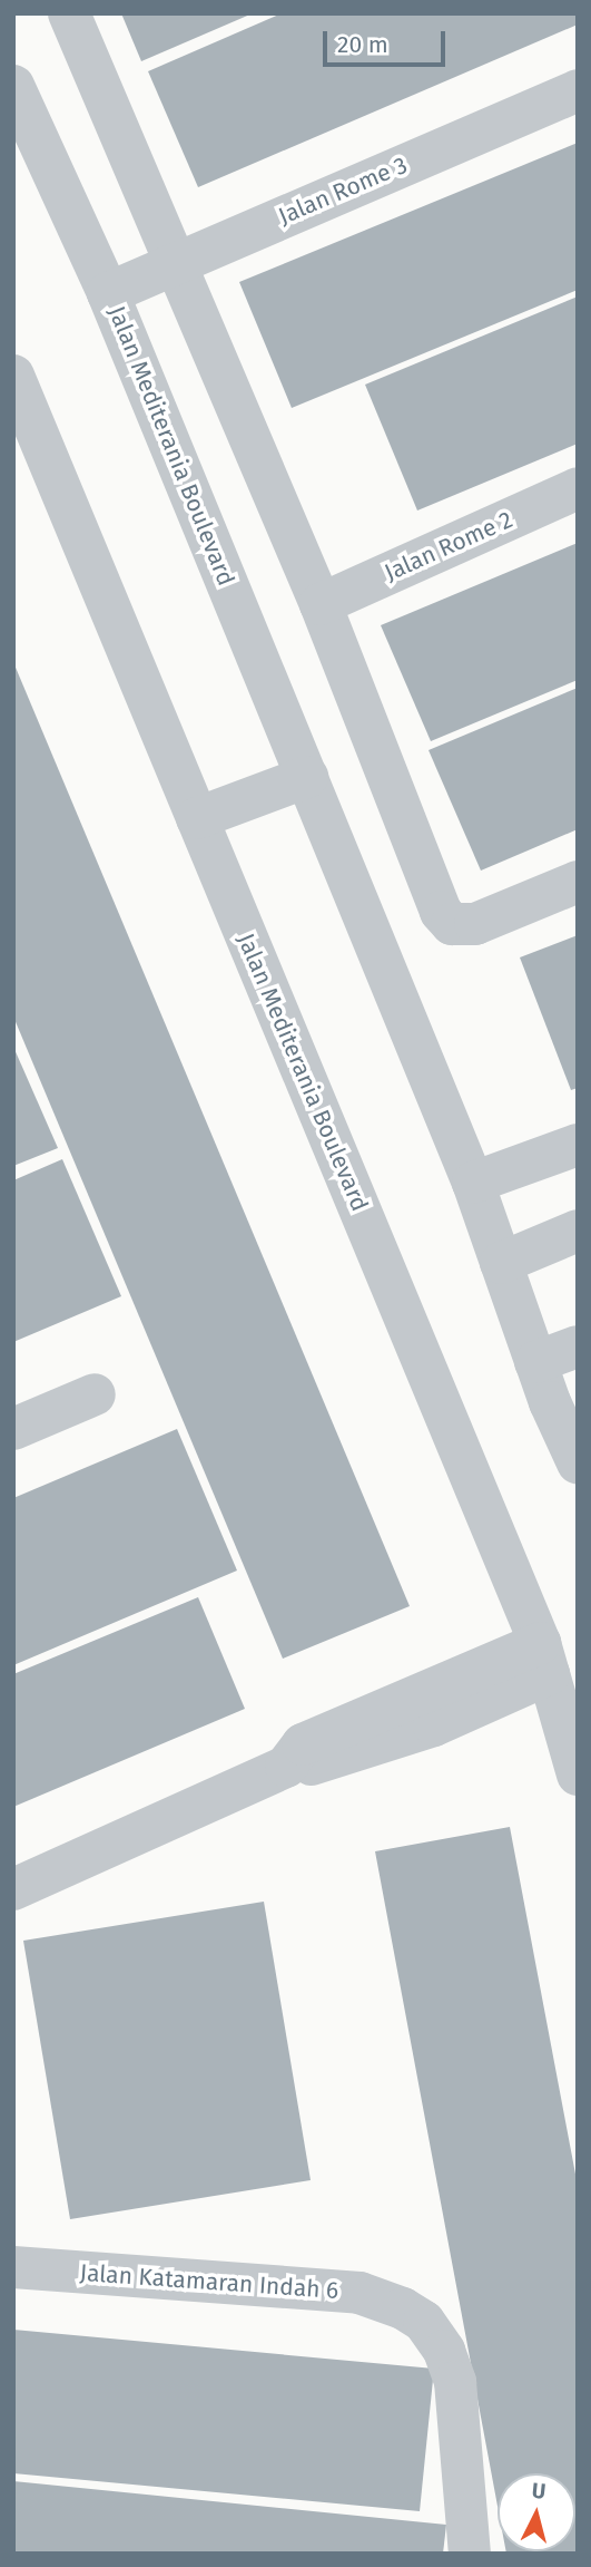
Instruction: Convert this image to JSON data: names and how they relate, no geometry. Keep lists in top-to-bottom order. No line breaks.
{"streets":{"street":["Jalan Rome 3","Jalan Mediterania Boulevard","Jalan Rome 2","Jalan Katamaran Indah 6"]},"crossings":[["Jalan Rome 3","Jalan Mediterania Boulevard"]],"scale_bar":"20 m","north":"top"}
